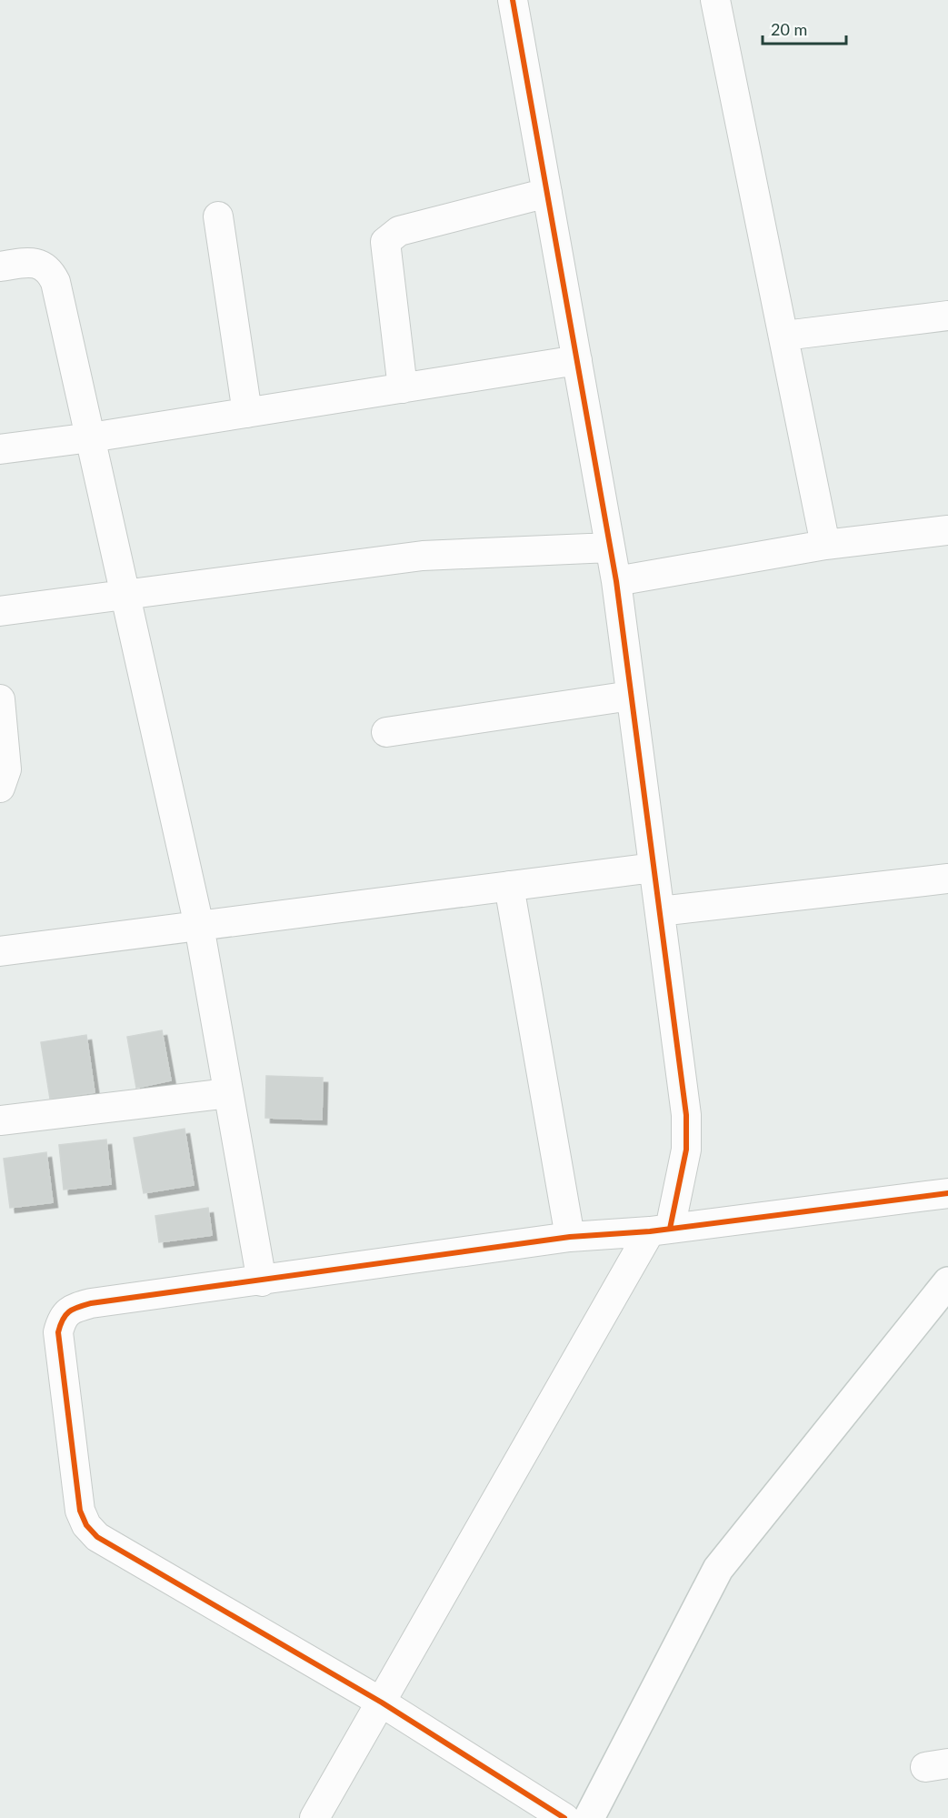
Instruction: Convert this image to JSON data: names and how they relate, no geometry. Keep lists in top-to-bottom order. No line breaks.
{"scale_bar":"20 m"}
